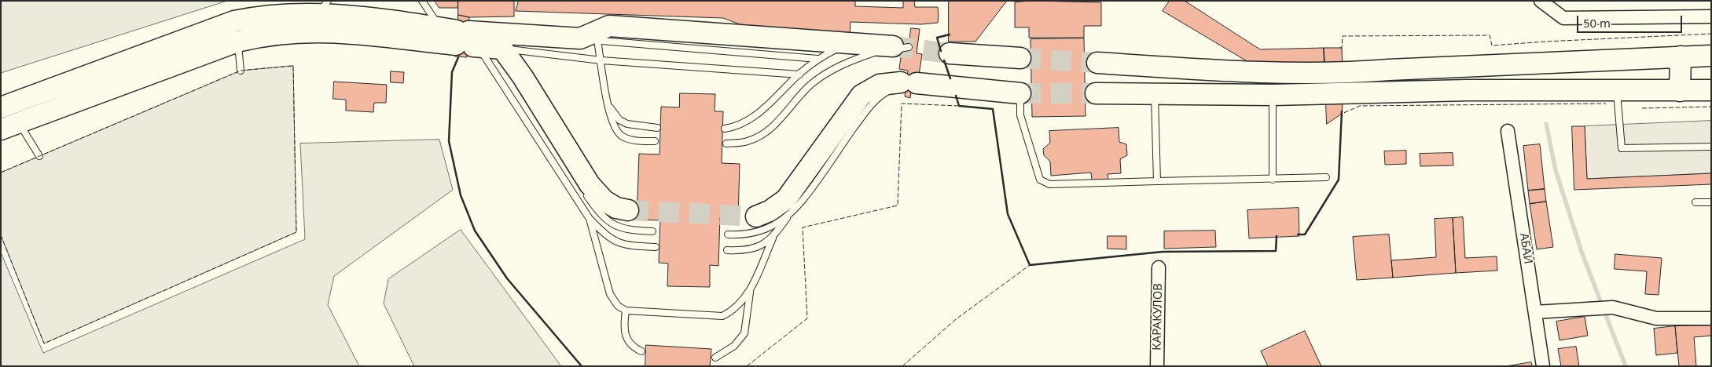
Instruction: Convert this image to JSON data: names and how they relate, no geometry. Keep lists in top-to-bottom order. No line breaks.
{"streets":{"street":["АБАЙ","КАРАКУЛОВ"]},"scale_bar":"50 m"}
